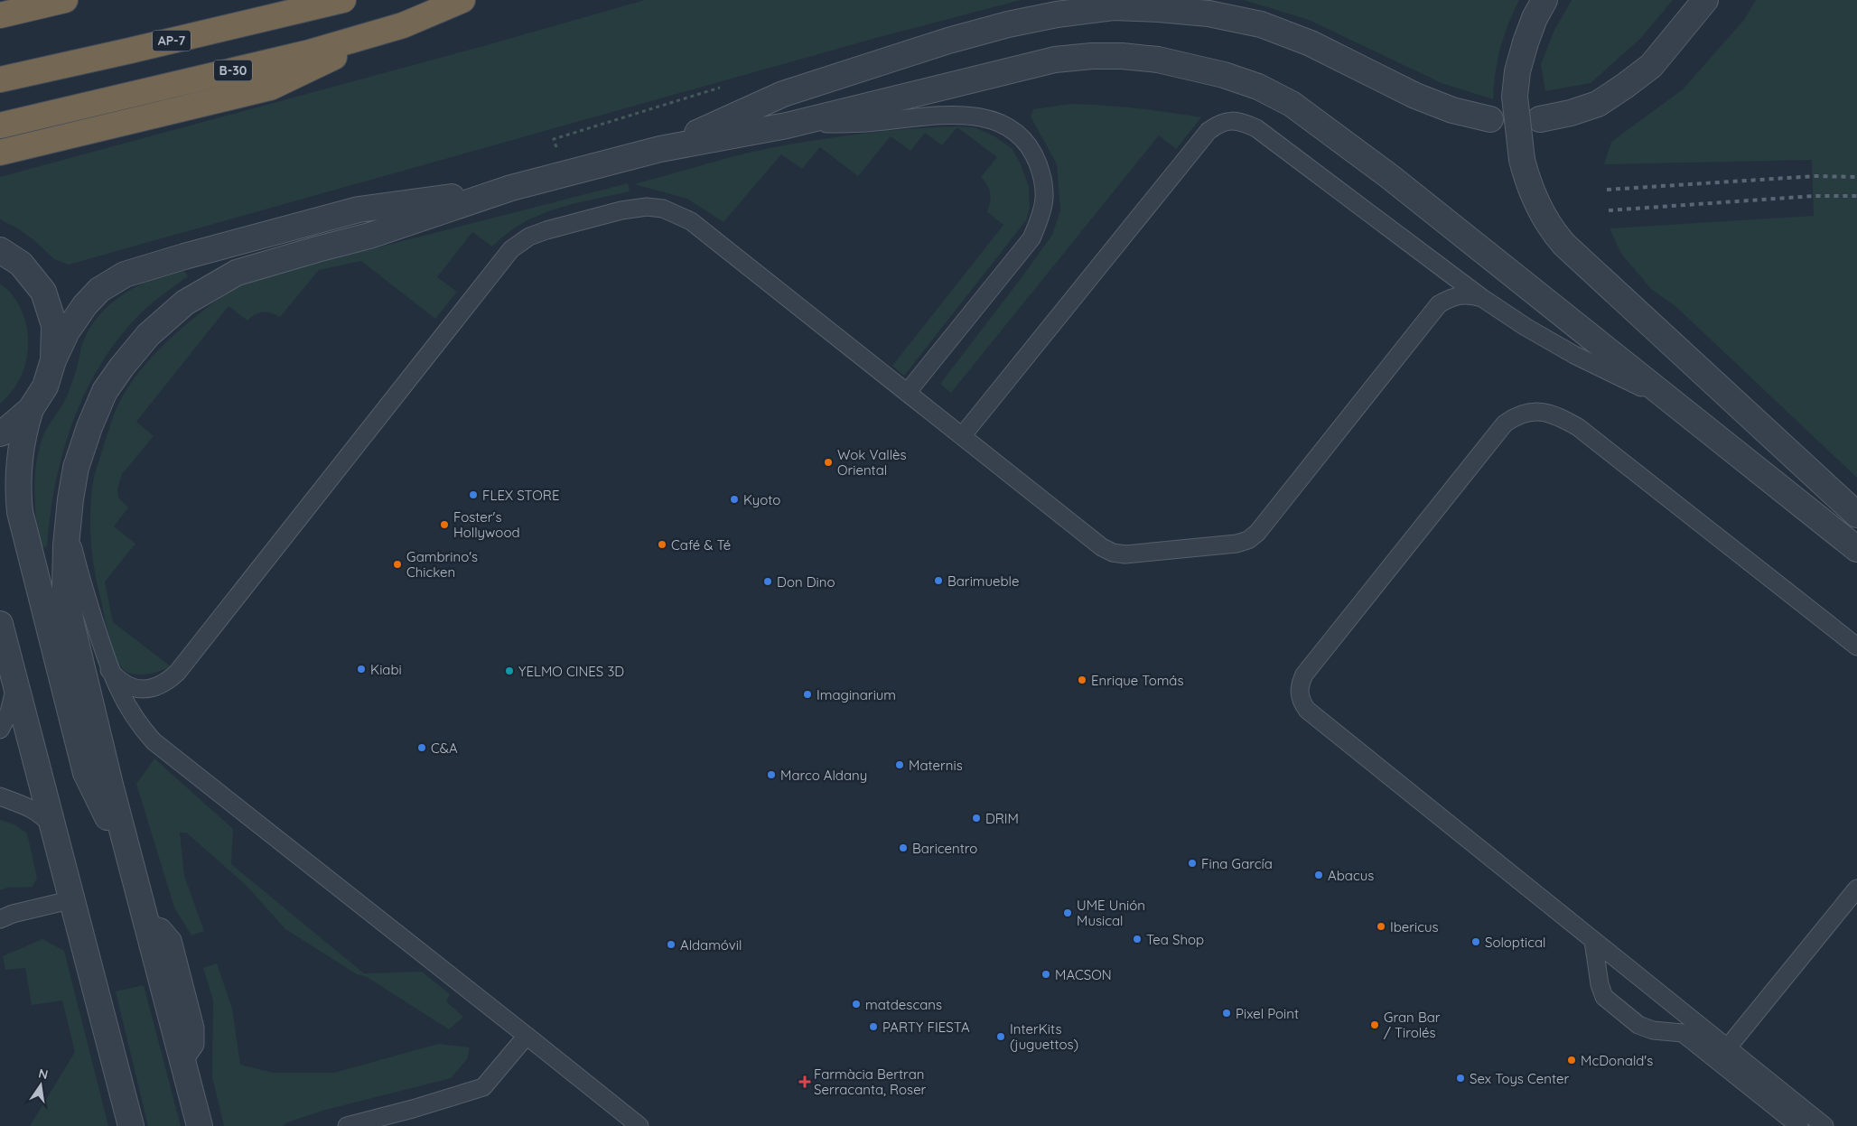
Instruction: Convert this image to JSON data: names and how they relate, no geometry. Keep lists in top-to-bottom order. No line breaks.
{"streets":{"highway":["AP-7","B-30"]},"places":{"other":["Wok Vallès Oriental","FLEX STORE","Kyoto","Foster's Hollywood","Café & Té","Gambrino's Chicken","Barimueble","Don Dino","Kiabi","YELMO CINES 3D","Enrique Tomás","Imaginarium","C&A","Maternis","Marco Aldany","DRIM","Baricentro","Fina García","Abacus","UME Unión Musical","Ibericus","Tea Shop","Soloptical","Aldamóvil","MACSON","matdescans","Pixel Point","Gran Bar / Tirolés","PARTY FIESTA","InterKits (juguettos)","McDonald's","Sex Toys Center"],"health":["Farmàcia Bertran Serracanta, Roser"]},"north":"top"}
